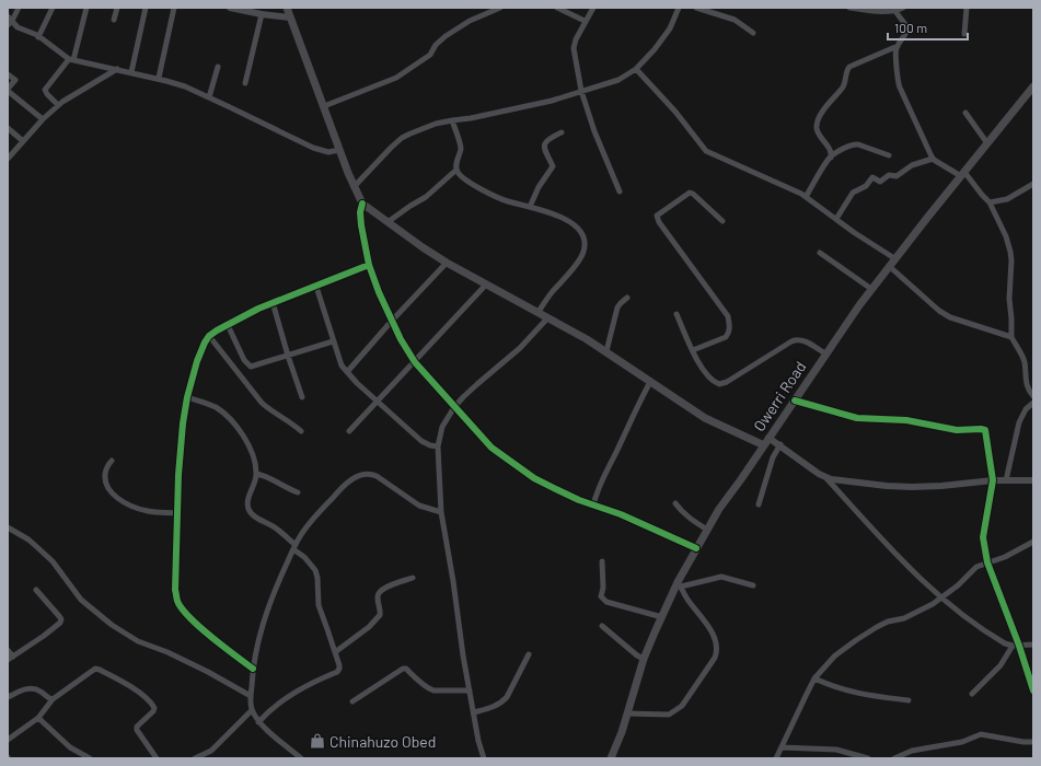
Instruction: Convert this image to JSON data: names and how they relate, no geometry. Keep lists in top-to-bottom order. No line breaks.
{"streets":{"main road":["Owerri Road"]},"places":{"shop":["Chinahuzo Obed"]},"scale_bar":"100 m"}
